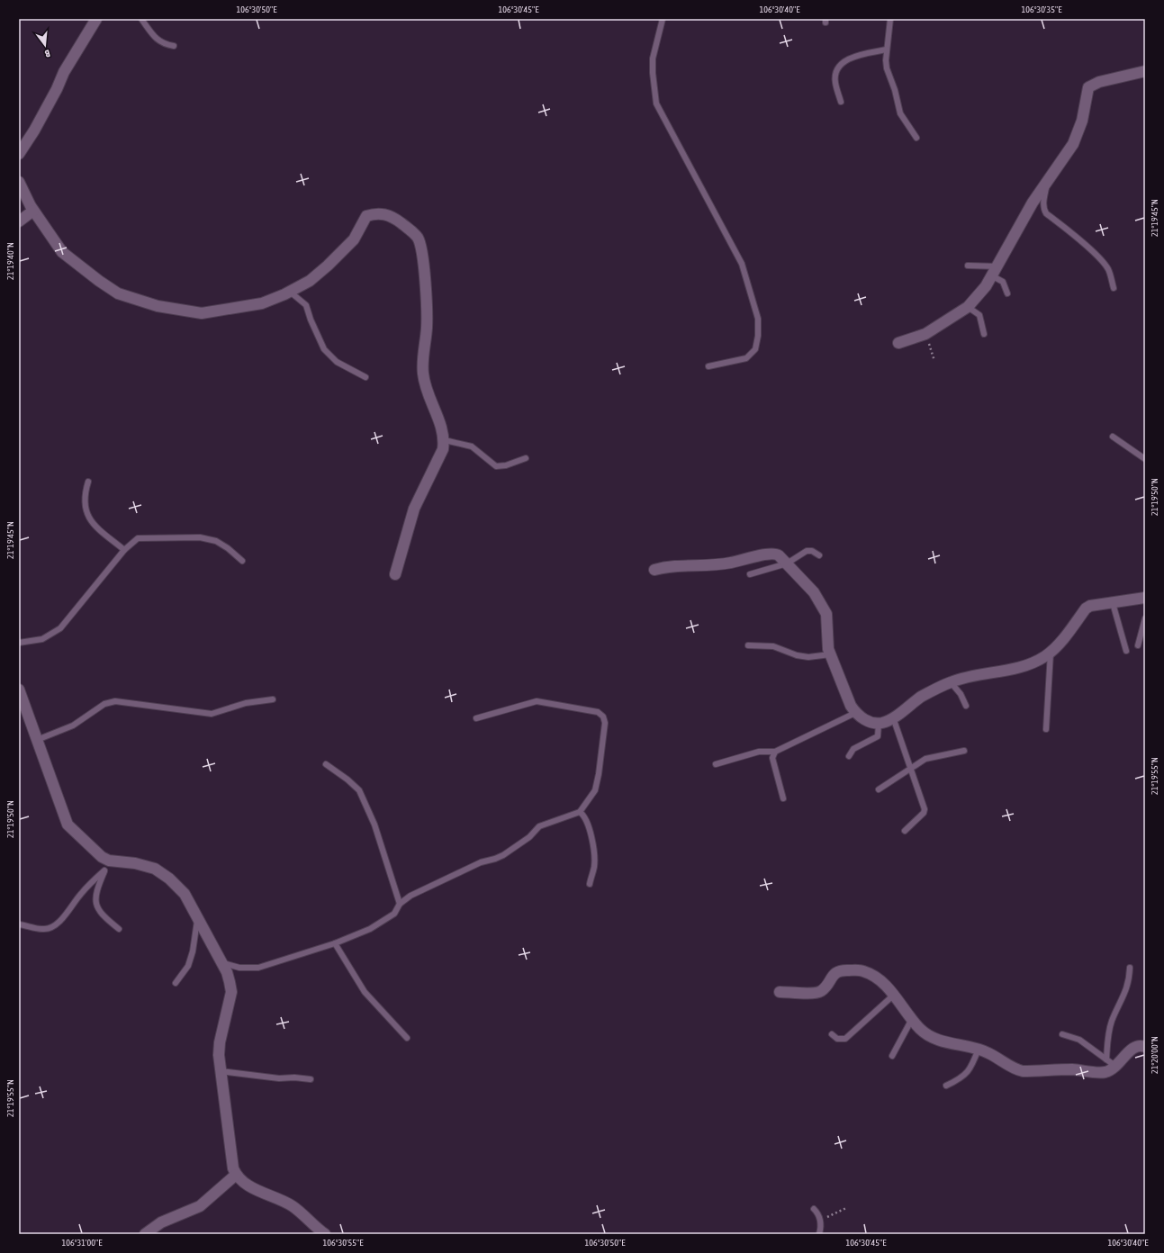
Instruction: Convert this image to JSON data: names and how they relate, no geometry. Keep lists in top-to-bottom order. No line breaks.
{"north":"bottom","coordinates":["106°30'50\"E","106°30'45\"E","106°30'40\"E","106°30'35\"E","21°19'45\"N","21°19'40\"N","21°19'50\"N","21°19'55\"N","21°20'00\"N","106°31'00\"E","106°30'55\"E"]}
